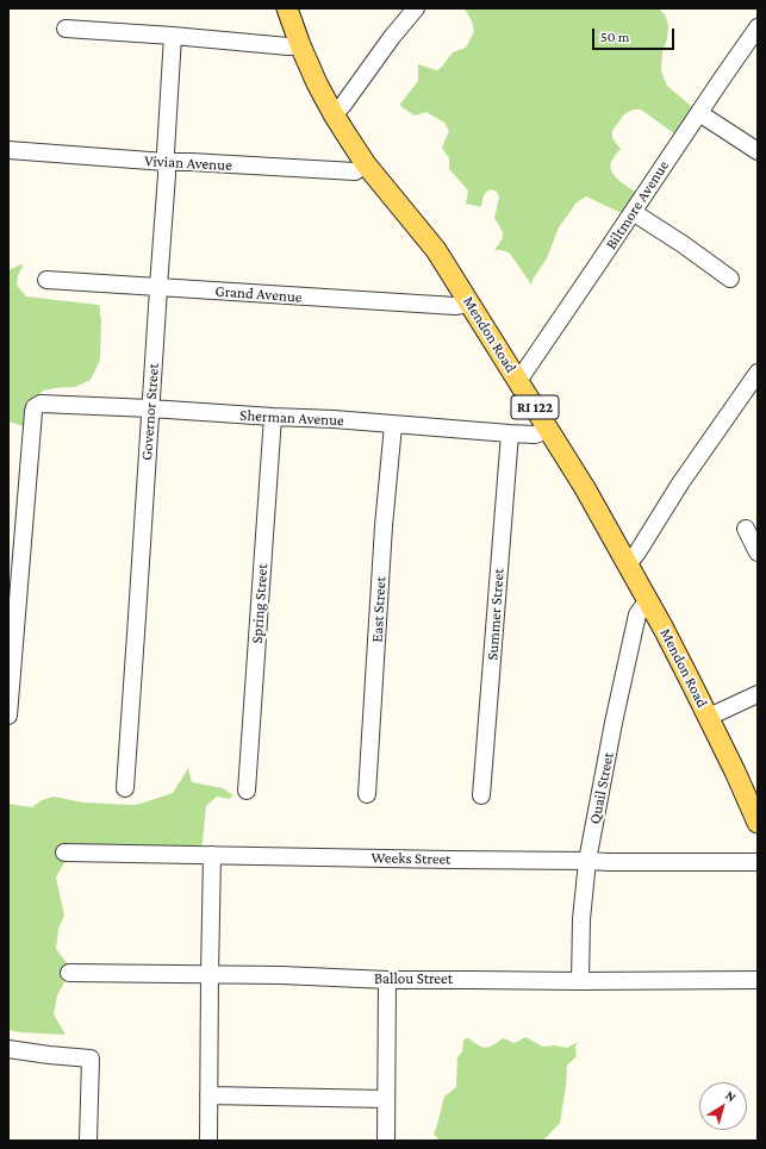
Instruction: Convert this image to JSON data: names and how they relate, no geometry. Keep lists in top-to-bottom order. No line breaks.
{"streets":{"main road":["Mendon Road","RI 122"],"street":["Vivian Avenue","Biltmore Avenue","Grand Avenue","Governor Street","Sherman Avenue","Spring Street","East Street","Summer Street","Quail Street","Weeks Street","Ballou Street"]},"crossings":[["Vivian Avenue","Mendon Road"],["Vivian Avenue","Governor Street"],["Biltmore Avenue","Mendon Road"],["Grand Avenue","Mendon Road"],["Grand Avenue","Governor Street"],["Mendon Road","Sherman Avenue"],["Mendon Road","Quail Street"],["Governor Street","Sherman Avenue"],["Sherman Avenue","Spring Street"],["Sherman Avenue","East Street"],["Sherman Avenue","Summer Street"],["Quail Street","Weeks Street"],["Quail Street","Ballou Street"]],"scale_bar":"50 m","north":"top right"}
